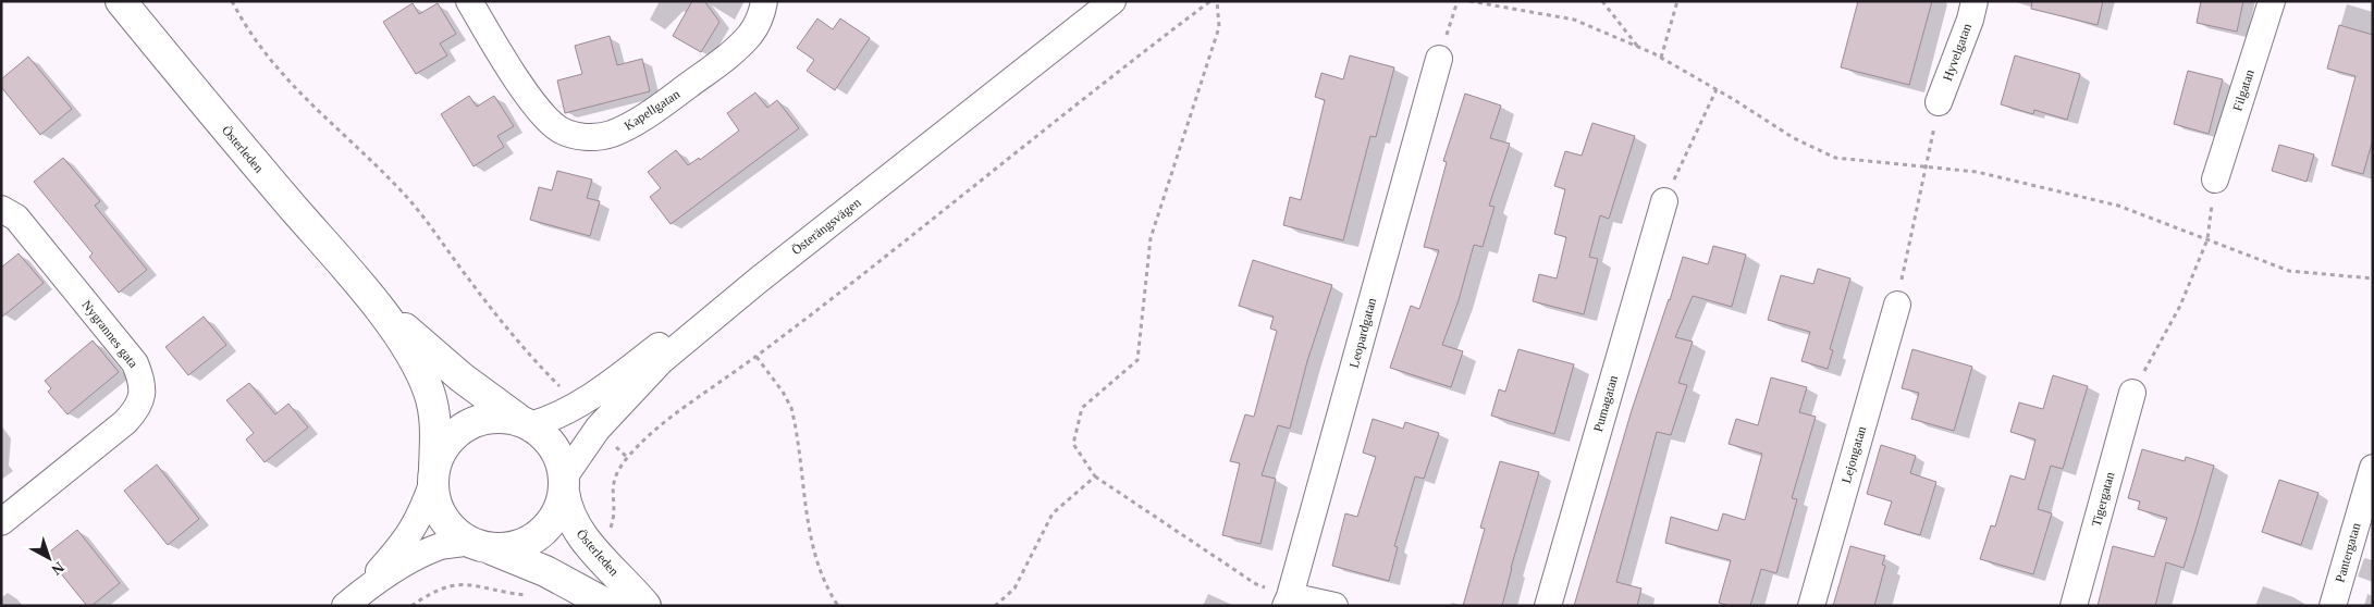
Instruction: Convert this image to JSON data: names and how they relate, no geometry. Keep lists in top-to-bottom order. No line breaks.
{"streets":{"main road":["Österleden"],"street":["Hyvelgatan","Filgatan","Kapellgatan","Österängsvägen","Leopardgatan","Nygrannes gata","Pumagatan","Lejongatan","Tigergatan","Pantergatan"]},"crossings":[["Österleden","Österängsvägen"]],"north":"bottom right"}
